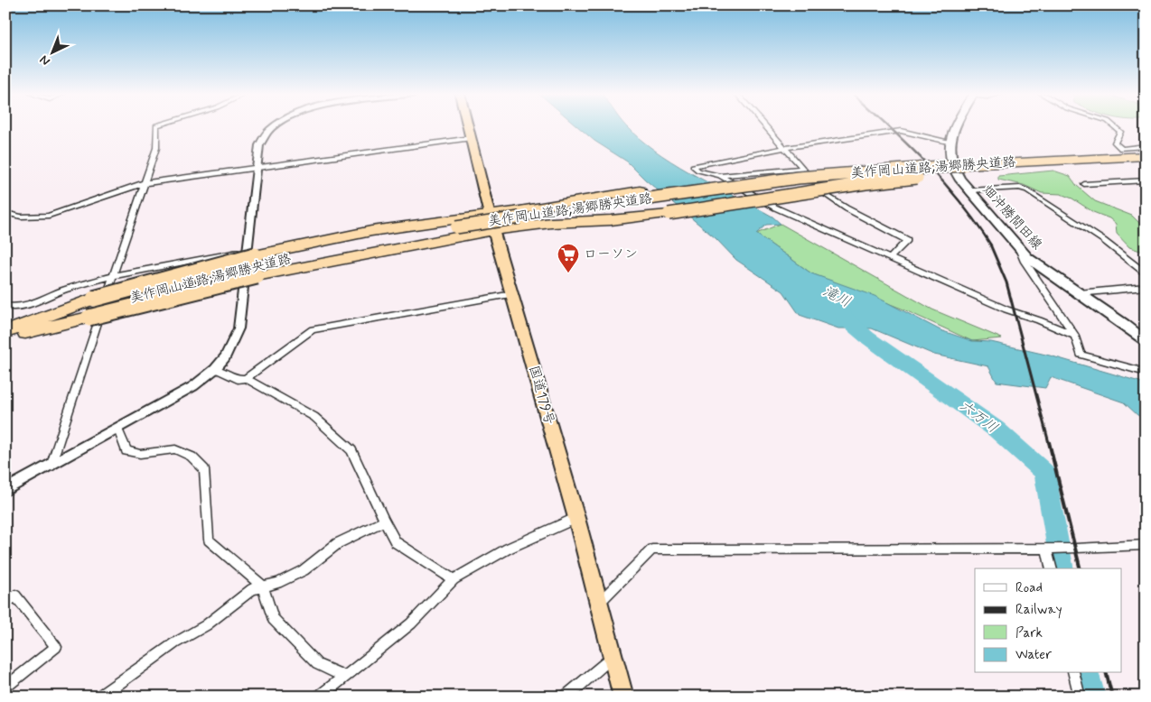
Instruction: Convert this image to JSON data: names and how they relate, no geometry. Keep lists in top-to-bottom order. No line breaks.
{"streets":{"highway":["美作岡山道路;湯郷勝央道路","国道179号"],"main road":["畑沖勝間田線"]},"water":["滝川","六万川"],"places":{"supermarket":["ローソン"]},"legend":["Road","Railway","Park","Water"],"north":"bottom left"}
